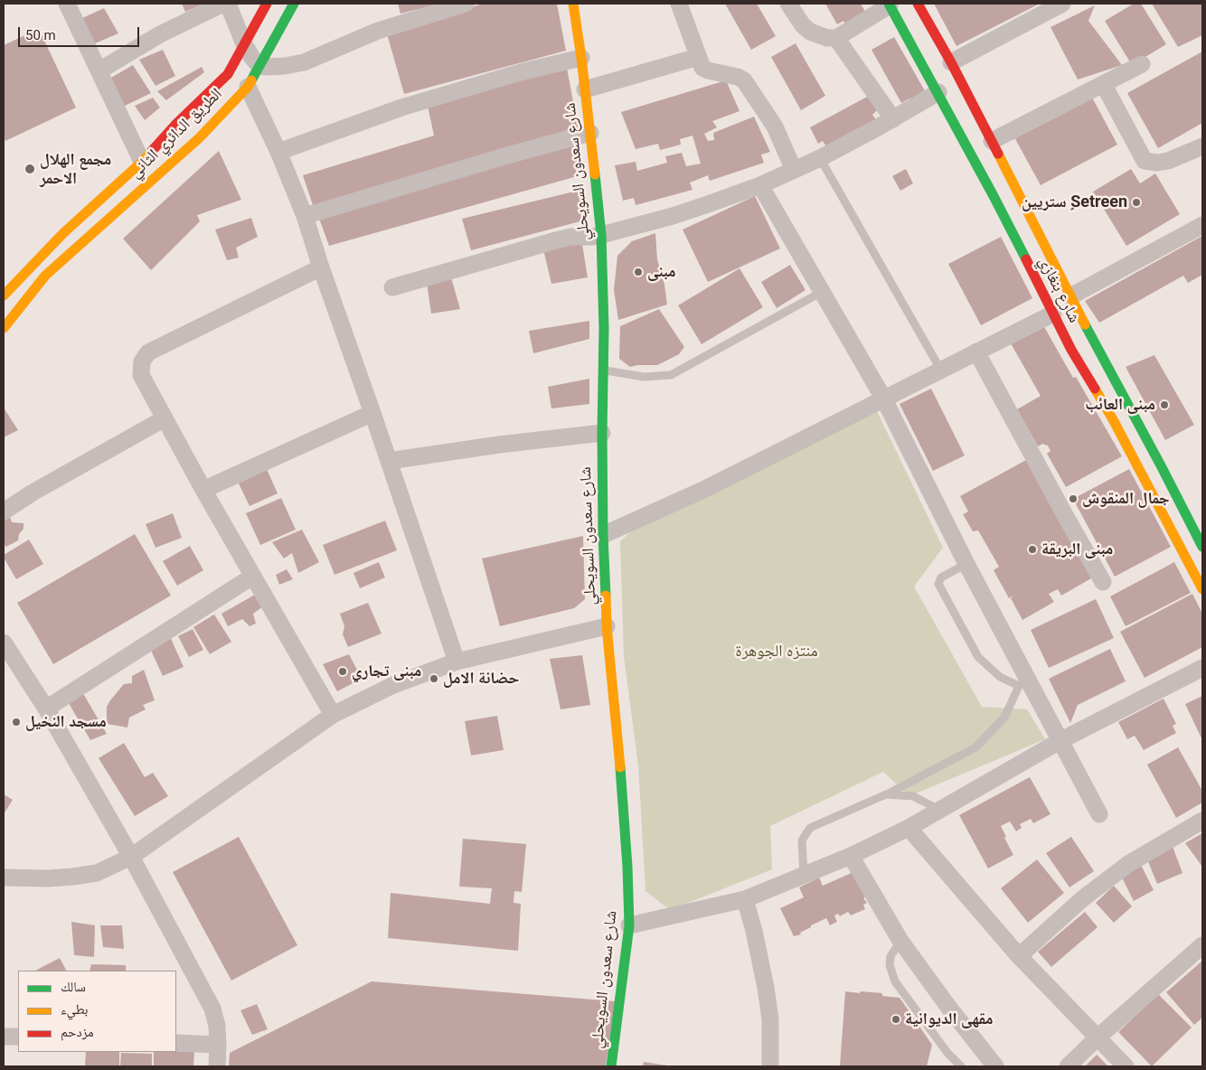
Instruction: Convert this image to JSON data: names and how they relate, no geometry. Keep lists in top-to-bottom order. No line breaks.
{"streets":{"main road":["الطريق الدائري الثاني","شارع سعدون السويحلي","شارع بنغازي"]},"parks":["منتزه الجوهرة"],"places":["مجمع الهلال الاحمر","ستريين ٍSetreen","مبنى","مبنى العائب","جمال المنقوش","مبنى البريقة","مبنى تجاري","حضانة الامل","مسجد النخيل","مقهى الديوانية"],"legend":["سالك","بطيء","مزدحم"],"scale_bar":"50 m"}
